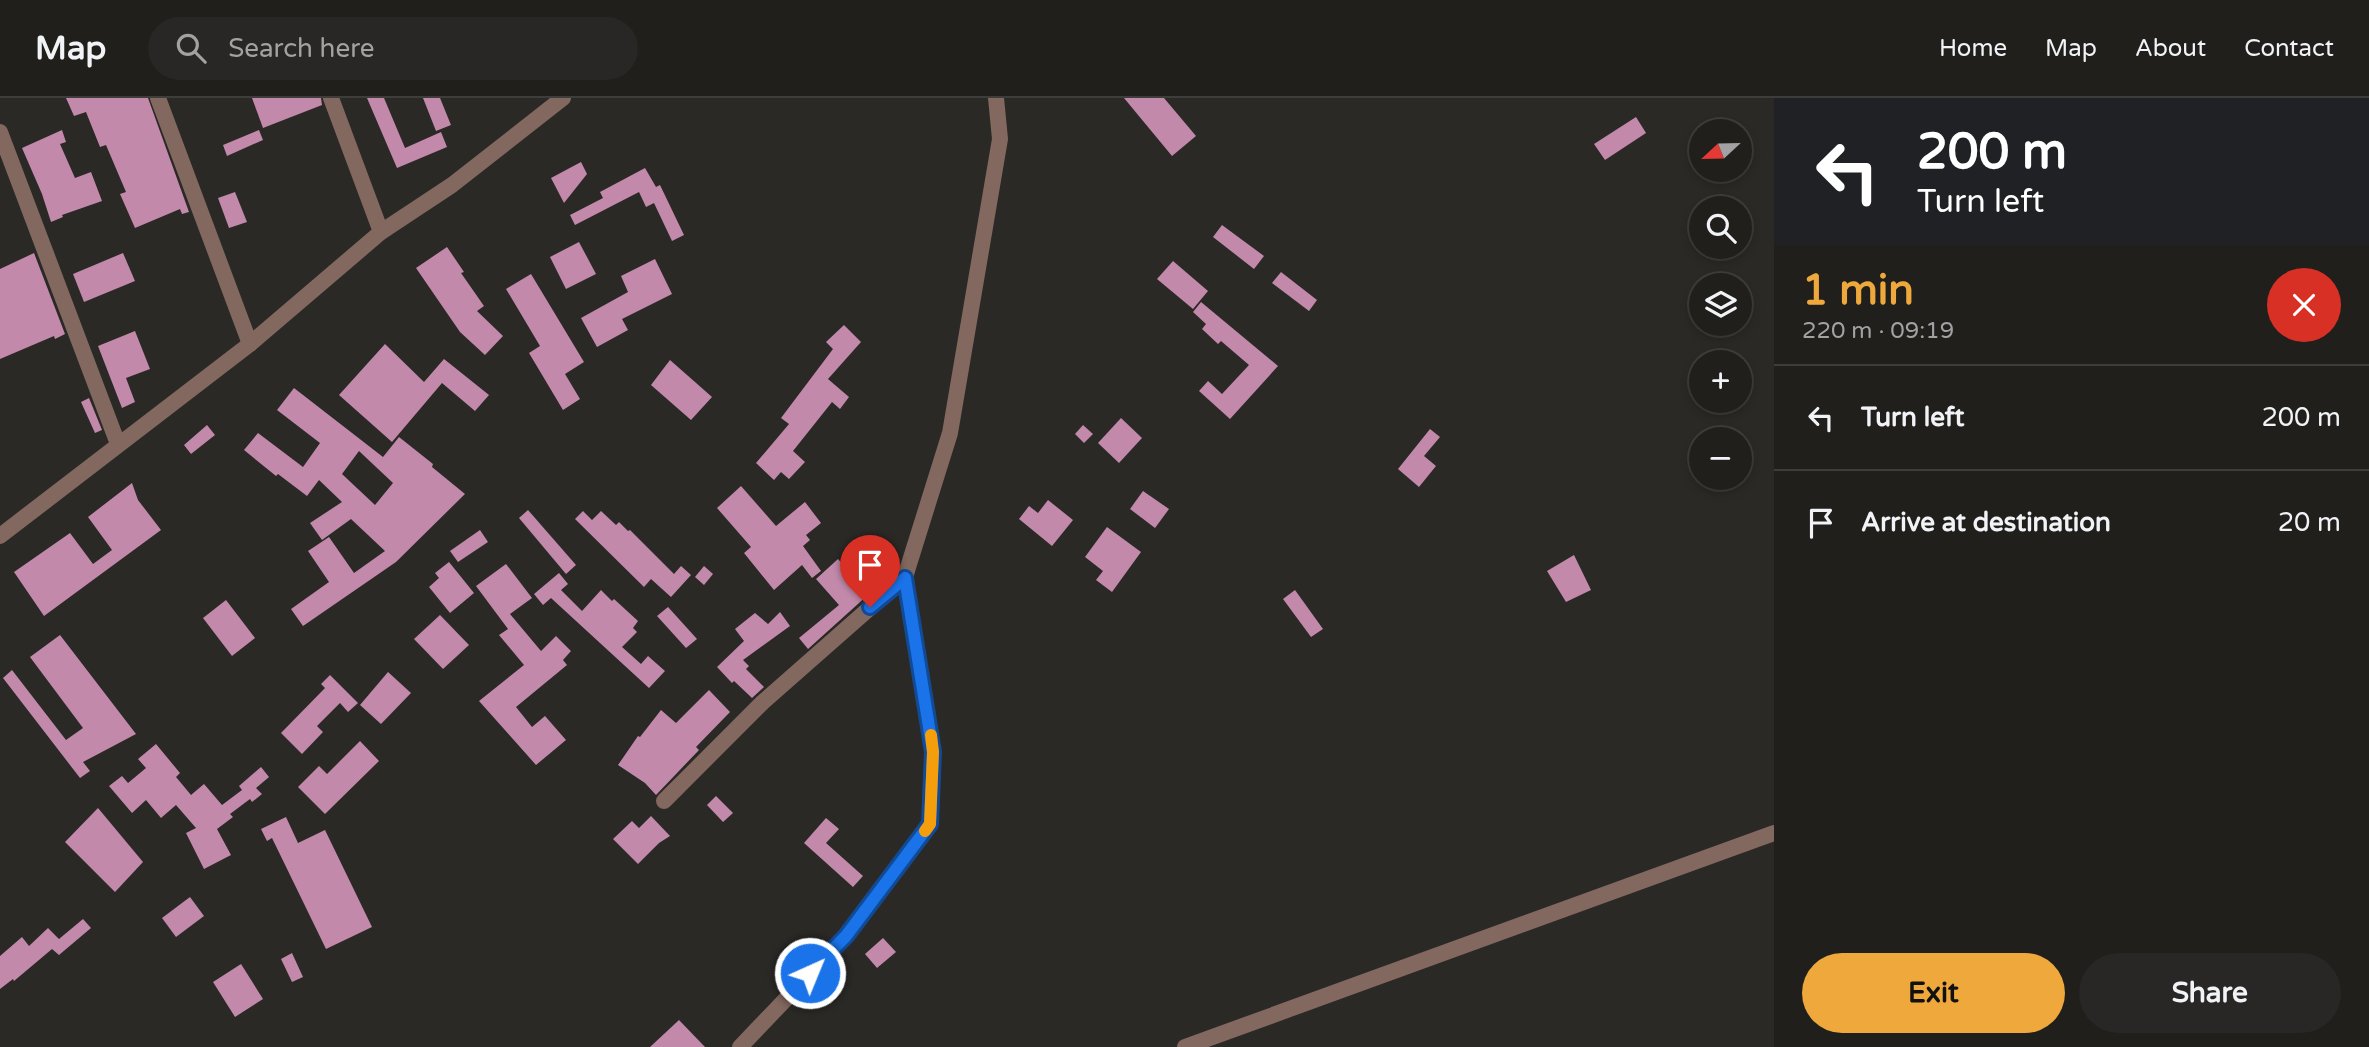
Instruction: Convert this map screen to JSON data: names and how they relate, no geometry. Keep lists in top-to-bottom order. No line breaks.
{"north":"left","page":{"header":"Map","search":"Search here","nav":["Home","Map","About","Contact"],"turn":["200 m","Turn left"],"map_buttons":["+","−"],"heading":["1 min","220 m · 09:19"],"list":[{"name":"Turn left","value":"200 m"},{"name":"Arrive at destination","value":"20 m"}],"buttons":["Exit","Share"]}}
